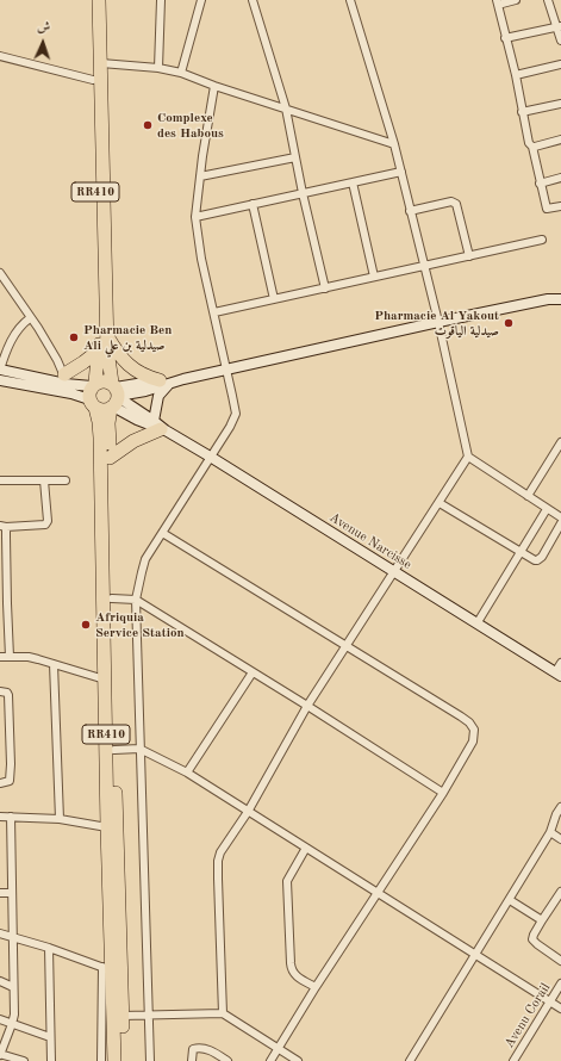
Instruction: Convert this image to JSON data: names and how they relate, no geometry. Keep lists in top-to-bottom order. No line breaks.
{"streets":{"highway":["RR410"],"street":["Avenue Narcisse","Avenu Corail"]},"crossings":[["RR410","Avenue Narcisse"]],"places":["Complexe des Habous","Pharmacie Al Yakout صيدلية الياقوت","Pharmacie Ben Ali صيدلية بن علي","Afriquia Service Station"],"north":"top"}
